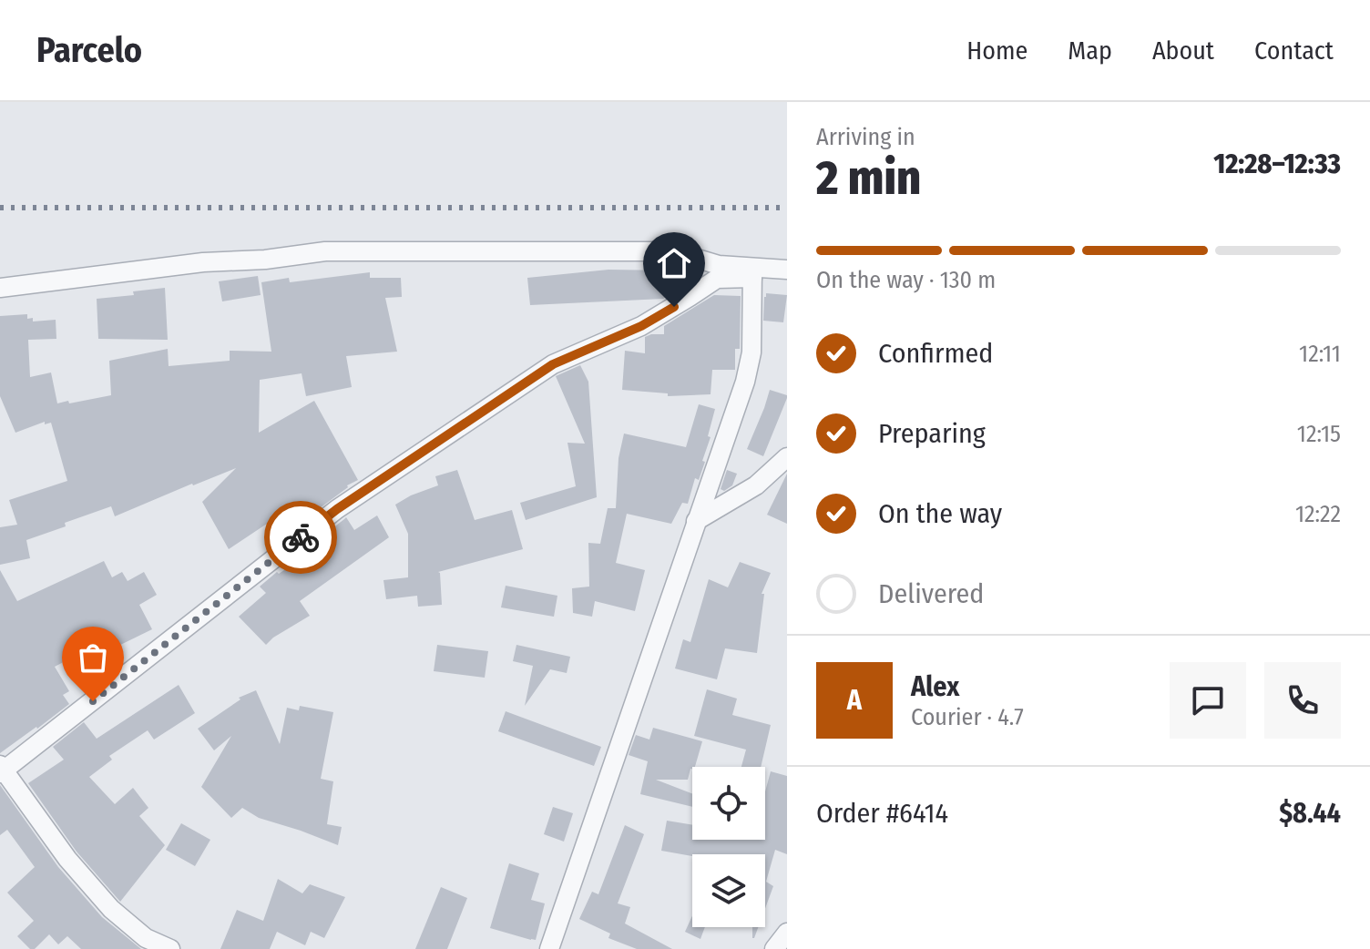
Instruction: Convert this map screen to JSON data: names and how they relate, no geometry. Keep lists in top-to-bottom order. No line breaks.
{"page":{"header":"Parcelo","nav":["Home","Map","About","Contact"],"heading":["2 min","Arriving in","12:28–12:33"],"panel":["Alex","Courier · 4.7","Order #6414","$8.44"],"bar":"On the way · 130 m","list":[["Confirmed","12:11"],["Preparing","12:15"],["On the way","12:22"],"Delivered"],"round":"A"}}
